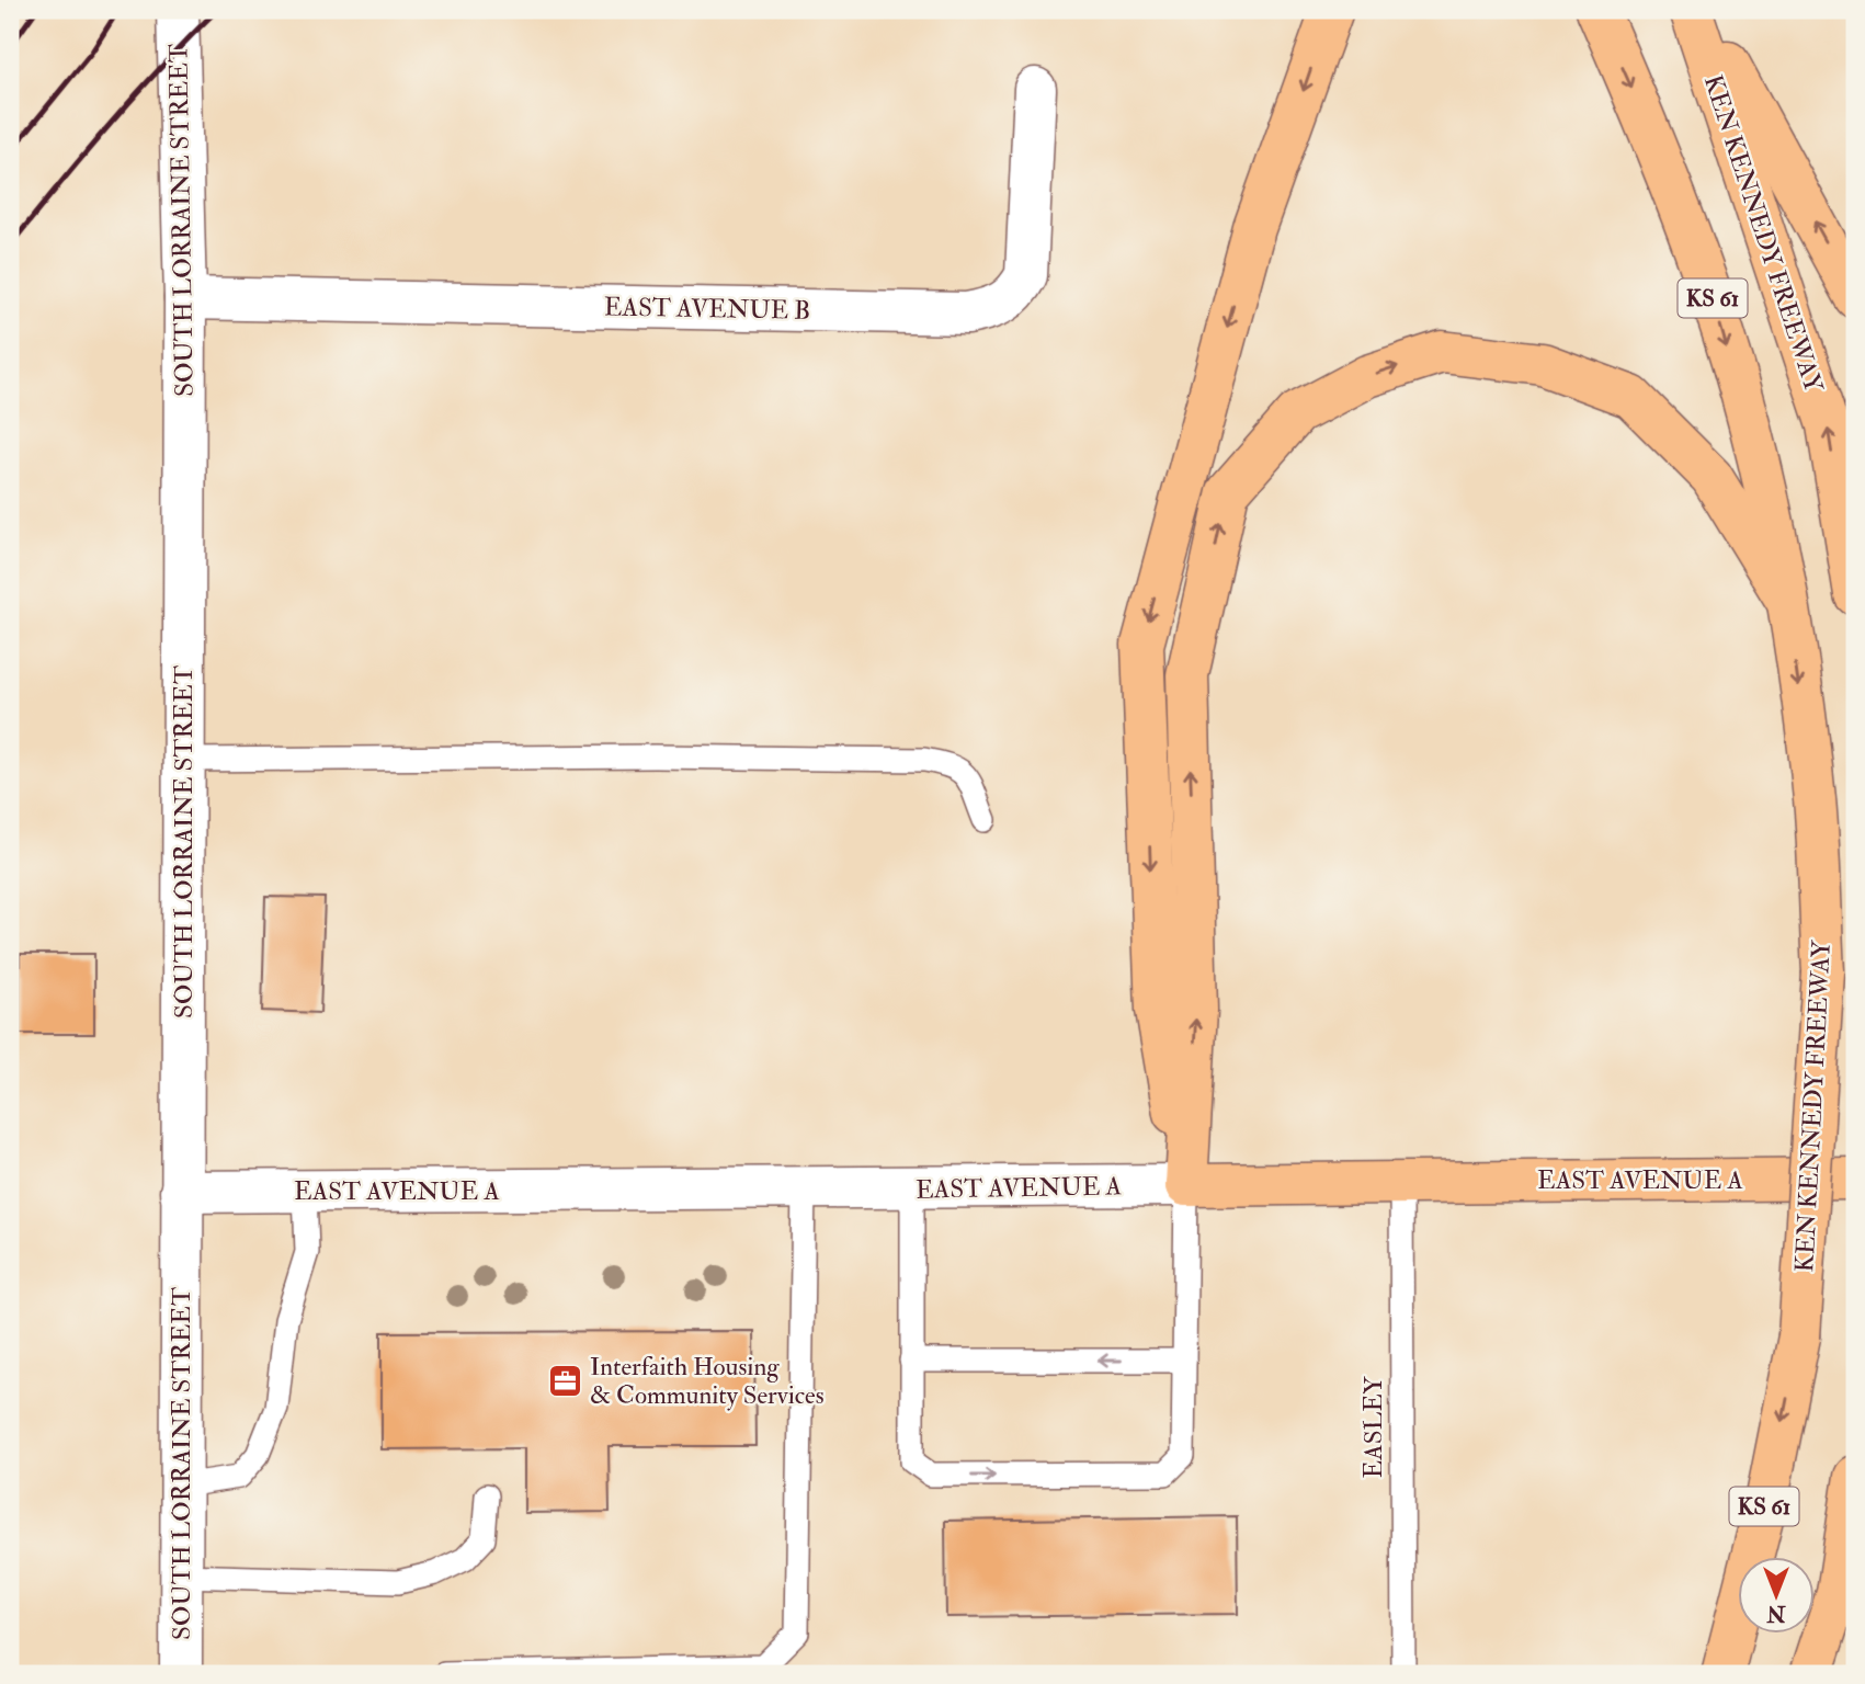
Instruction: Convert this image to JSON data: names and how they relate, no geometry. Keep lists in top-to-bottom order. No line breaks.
{"streets":{"main road":["KEN KENNEDY FREEWAY","KS 61","EAST AVENUE A"],"street":["SOUTH LORRAINE STREET","EAST AVENUE B"],"lane":["EASLEY"]},"crossings":[["SOUTH LORRAINE STREET","EAST AVENUE B"],["SOUTH LORRAINE STREET","EAST AVENUE A"],["EAST AVENUE A","EASLEY"]],"places":{"office":["Interfaith Housing & Community Services"]},"north":"bottom"}
